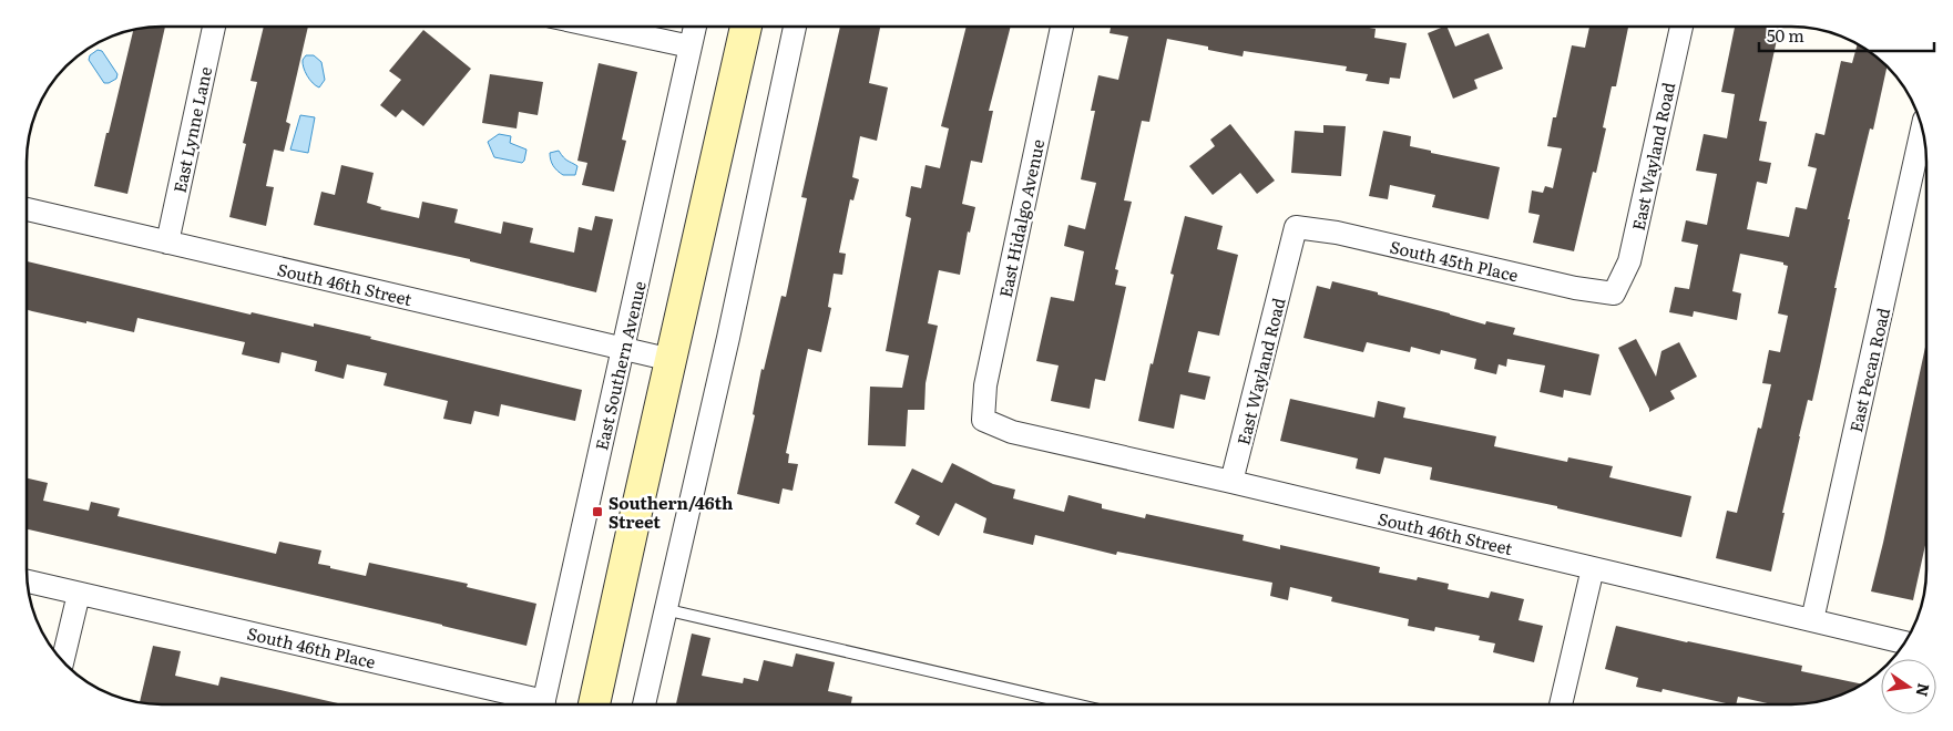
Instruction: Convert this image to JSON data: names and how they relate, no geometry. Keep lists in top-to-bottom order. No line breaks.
{"streets":{"street":["East Lynne Lane","East Wayland Road","East Hidalgo Avenue","South 45th Place","South 46th Street","East Southern Avenue","East Pecan Road","South 46th Place"]},"crossings":[["East Lynne Lane","South 46th Street"],["East Wayland Road","South 45th Place"],["East Wayland Road","South 46th Street"],["East Hidalgo Avenue","South 46th Street"],["South 46th Street","East Southern Avenue"],["South 46th Street","East Pecan Road"]],"places":{"transit":["Southern/46th Street"]},"scale_bar":"50 m","north":"right"}
